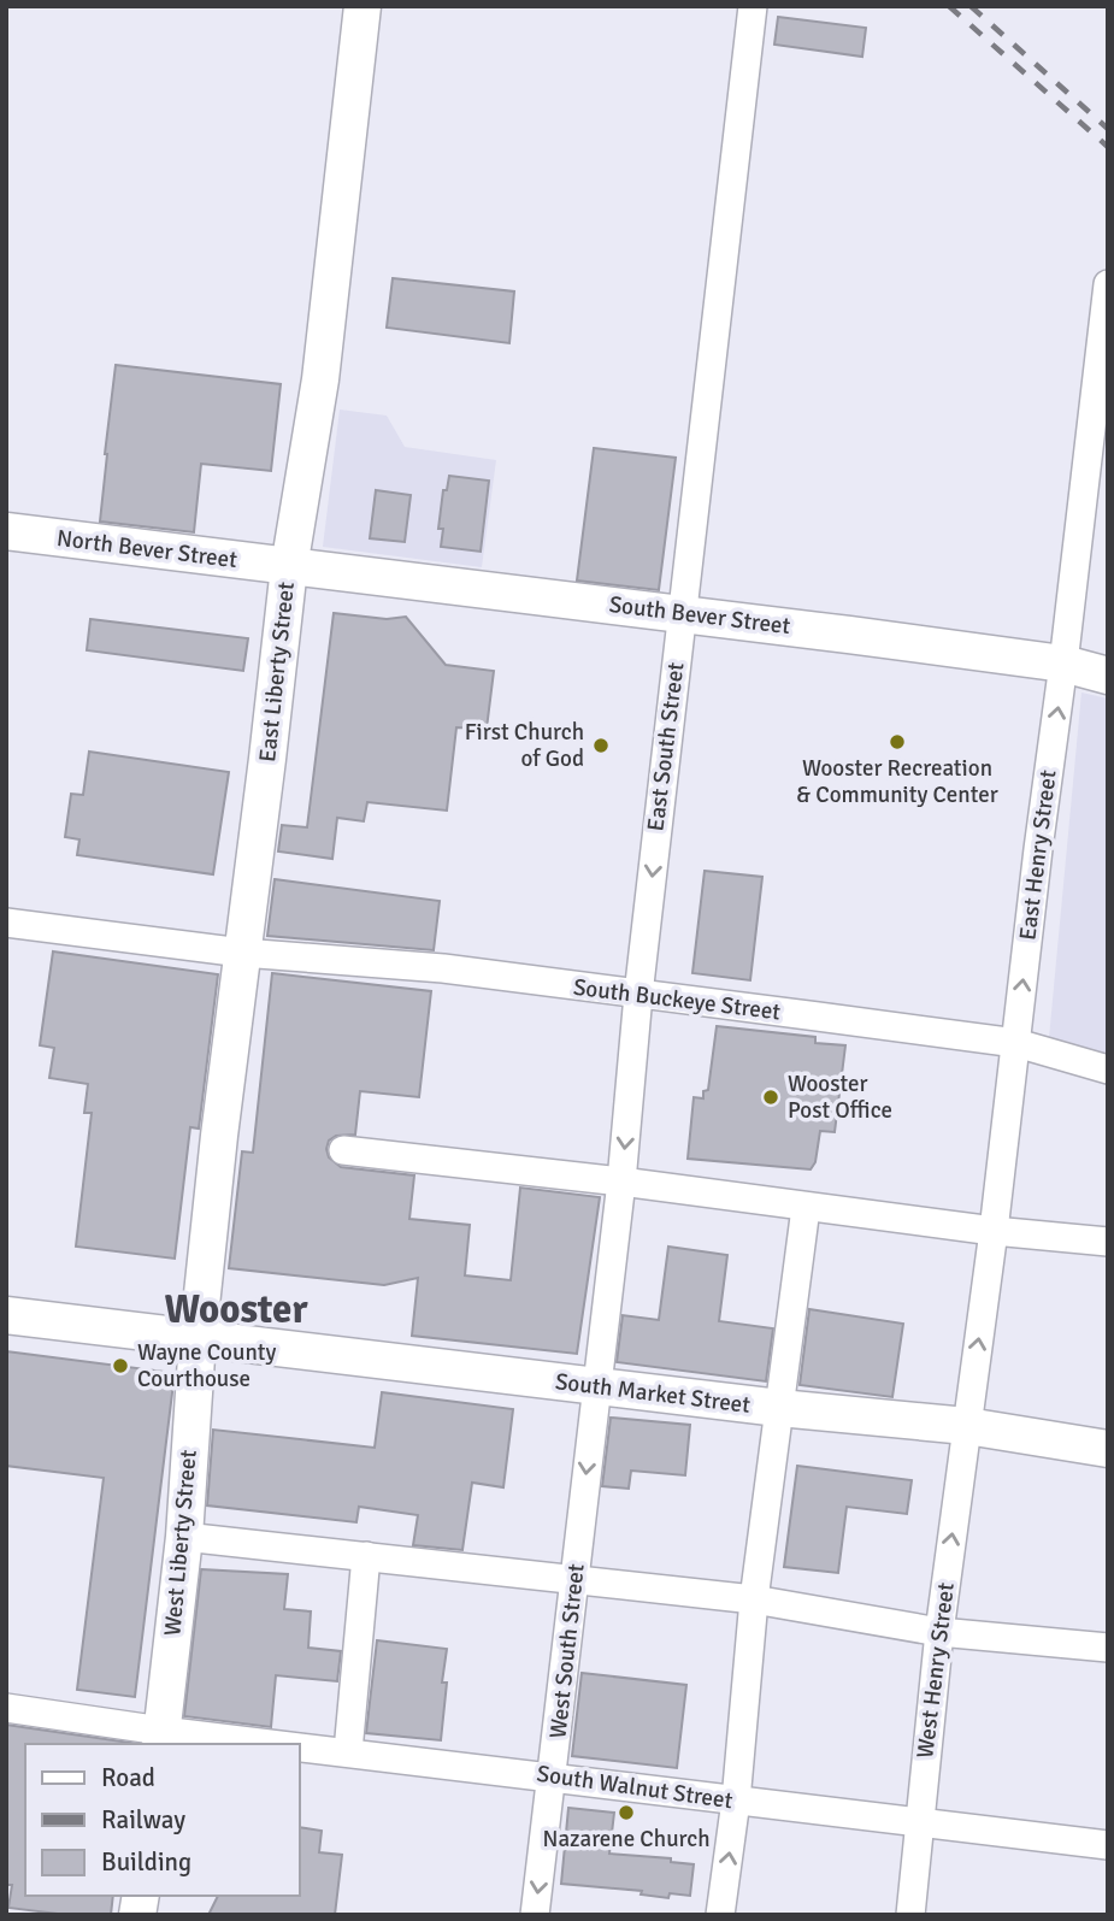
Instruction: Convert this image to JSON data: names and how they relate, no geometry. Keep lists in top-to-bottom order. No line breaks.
{"streets":{"main road":["North Bever Street","South Bever Street","East Liberty Street","South Market Street","West Liberty Street"],"street":["East South Street","East Henry Street","South Buckeye Street","West South Street","West Henry Street","South Walnut Street"]},"crossings":[["North Bever Street","South Bever Street"],["North Bever Street","East Liberty Street"],["South Bever Street","East Liberty Street"],["South Bever Street","East South Street"],["South Bever Street","East Henry Street"],["East Liberty Street","South Buckeye Street"],["East Liberty Street","South Market Street"],["East Liberty Street","West Liberty Street"],["East South Street","South Buckeye Street"],["East South Street","South Market Street"],["East South Street","West South Street"],["East Henry Street","South Buckeye Street"],["East Henry Street","South Market Street"],["East Henry Street","West Henry Street"],["South Market Street","West Liberty Street"],["South Market Street","West South Street"],["South Market Street","West Henry Street"],["West Liberty Street","South Walnut Street"],["West South Street","South Walnut Street"],["West Henry Street","South Walnut Street"]],"one_way":["East South Street"],"districts":["Wooster"],"places":["Wooster Recreation & Community Center","First Church of God","Wooster Post Office","Wayne County Courthouse","Nazarene Church"],"legend":["Road","Railway","Building"]}
